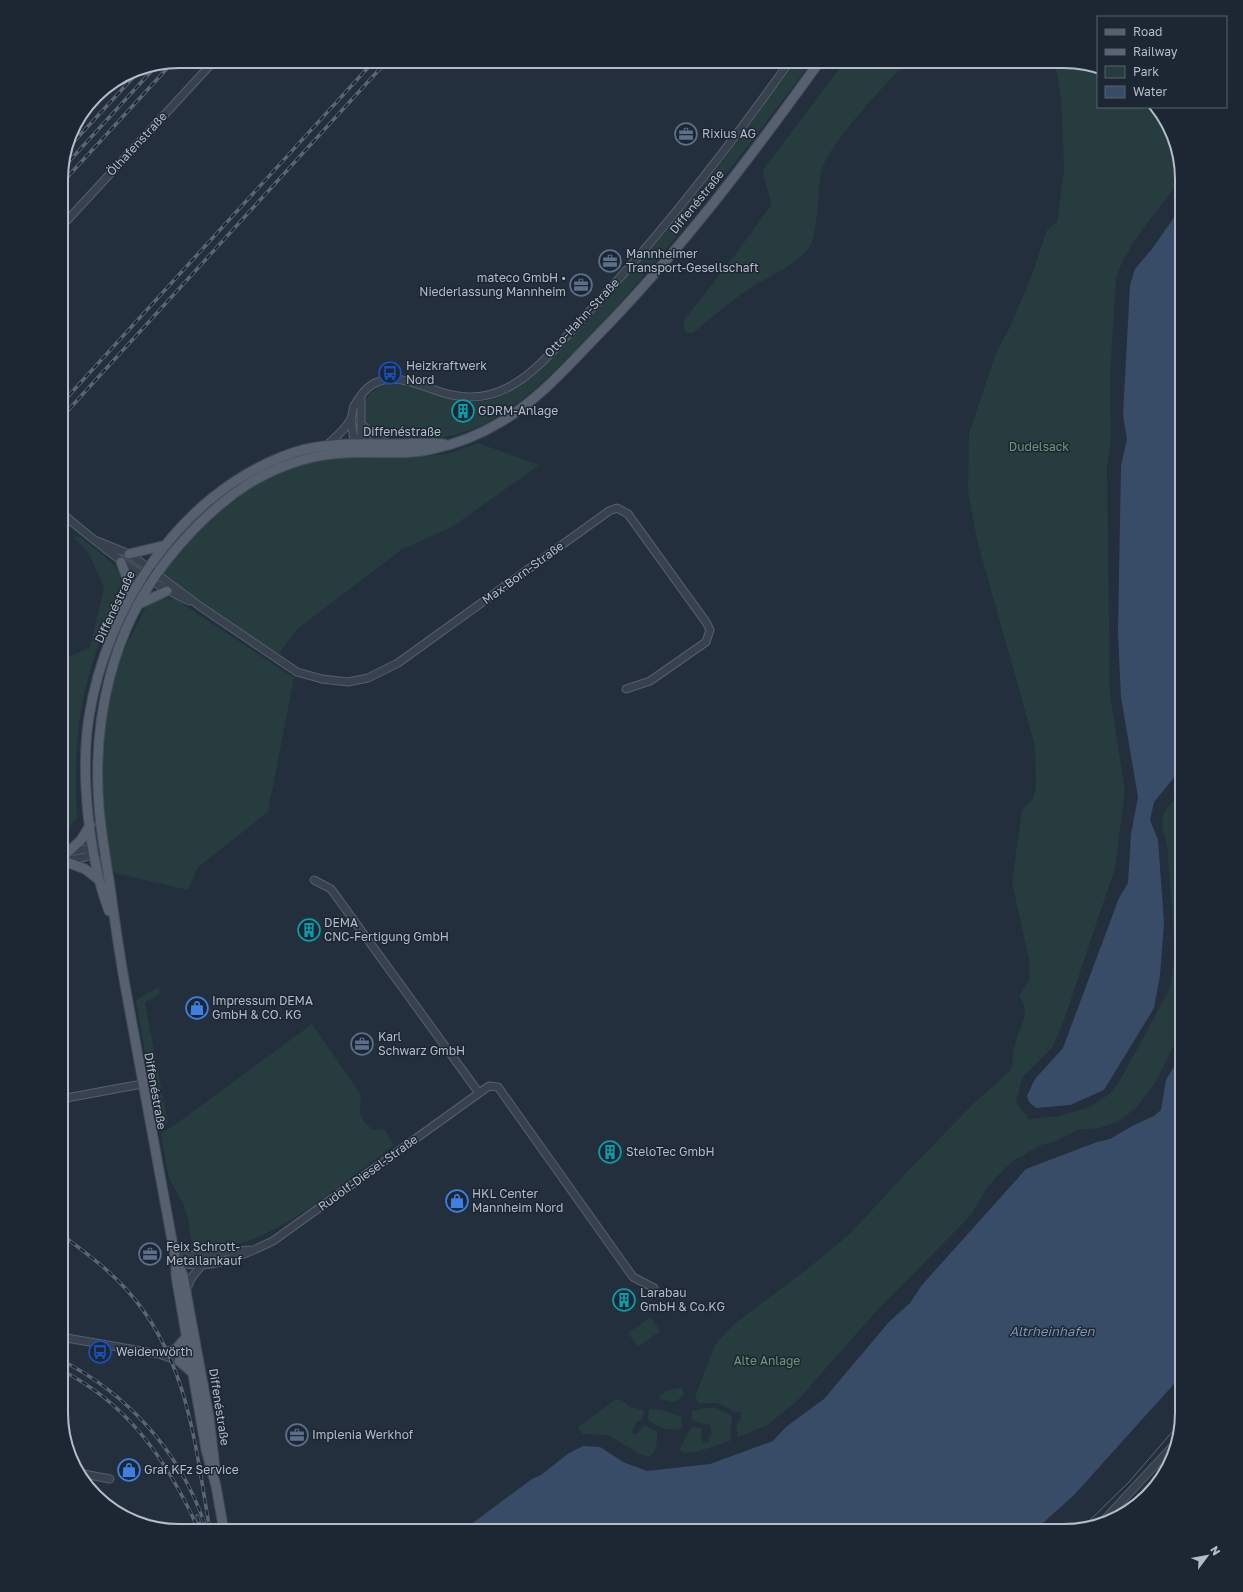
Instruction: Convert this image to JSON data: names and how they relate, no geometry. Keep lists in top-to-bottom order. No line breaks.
{"streets":{"main road":["Diffenéstraße"],"street":["Ölhafenstraße","Otto-Hahn-Straße","Max-Born-Straße","Rudolf-Diesel-Straße"]},"crossings":[["Diffenéstraße","Otto-Hahn-Straße"],["Diffenéstraße","Max-Born-Straße"],["Diffenéstraße","Rudolf-Diesel-Straße"]],"water":["Altrheinhafen"],"parks":["Dudelsack","Alte Anlage"],"places":{"office":["Rixius AG","Mannheimer Transport-Gesellschaft","mateco GmbH • Niederlassung Mannheim","Karl Schwarz GmbH","Feix Schrott- Metallankauf","Implenia Werkhof"],"bus stop":["Heizkraftwerk Nord","Weidenwörth"],"building":["GDRM-Anlage","DEMA CNC-Fertigung GmbH","SteloTec GmbH","Larabau GmbH & Co.KG"],"shop":["Impressum DEMA GmbH & CO. KG","HKL Center Mannheim Nord","Graf KFz Service"]},"legend":["Road","Railway","Park","Water"],"north":"top right"}
